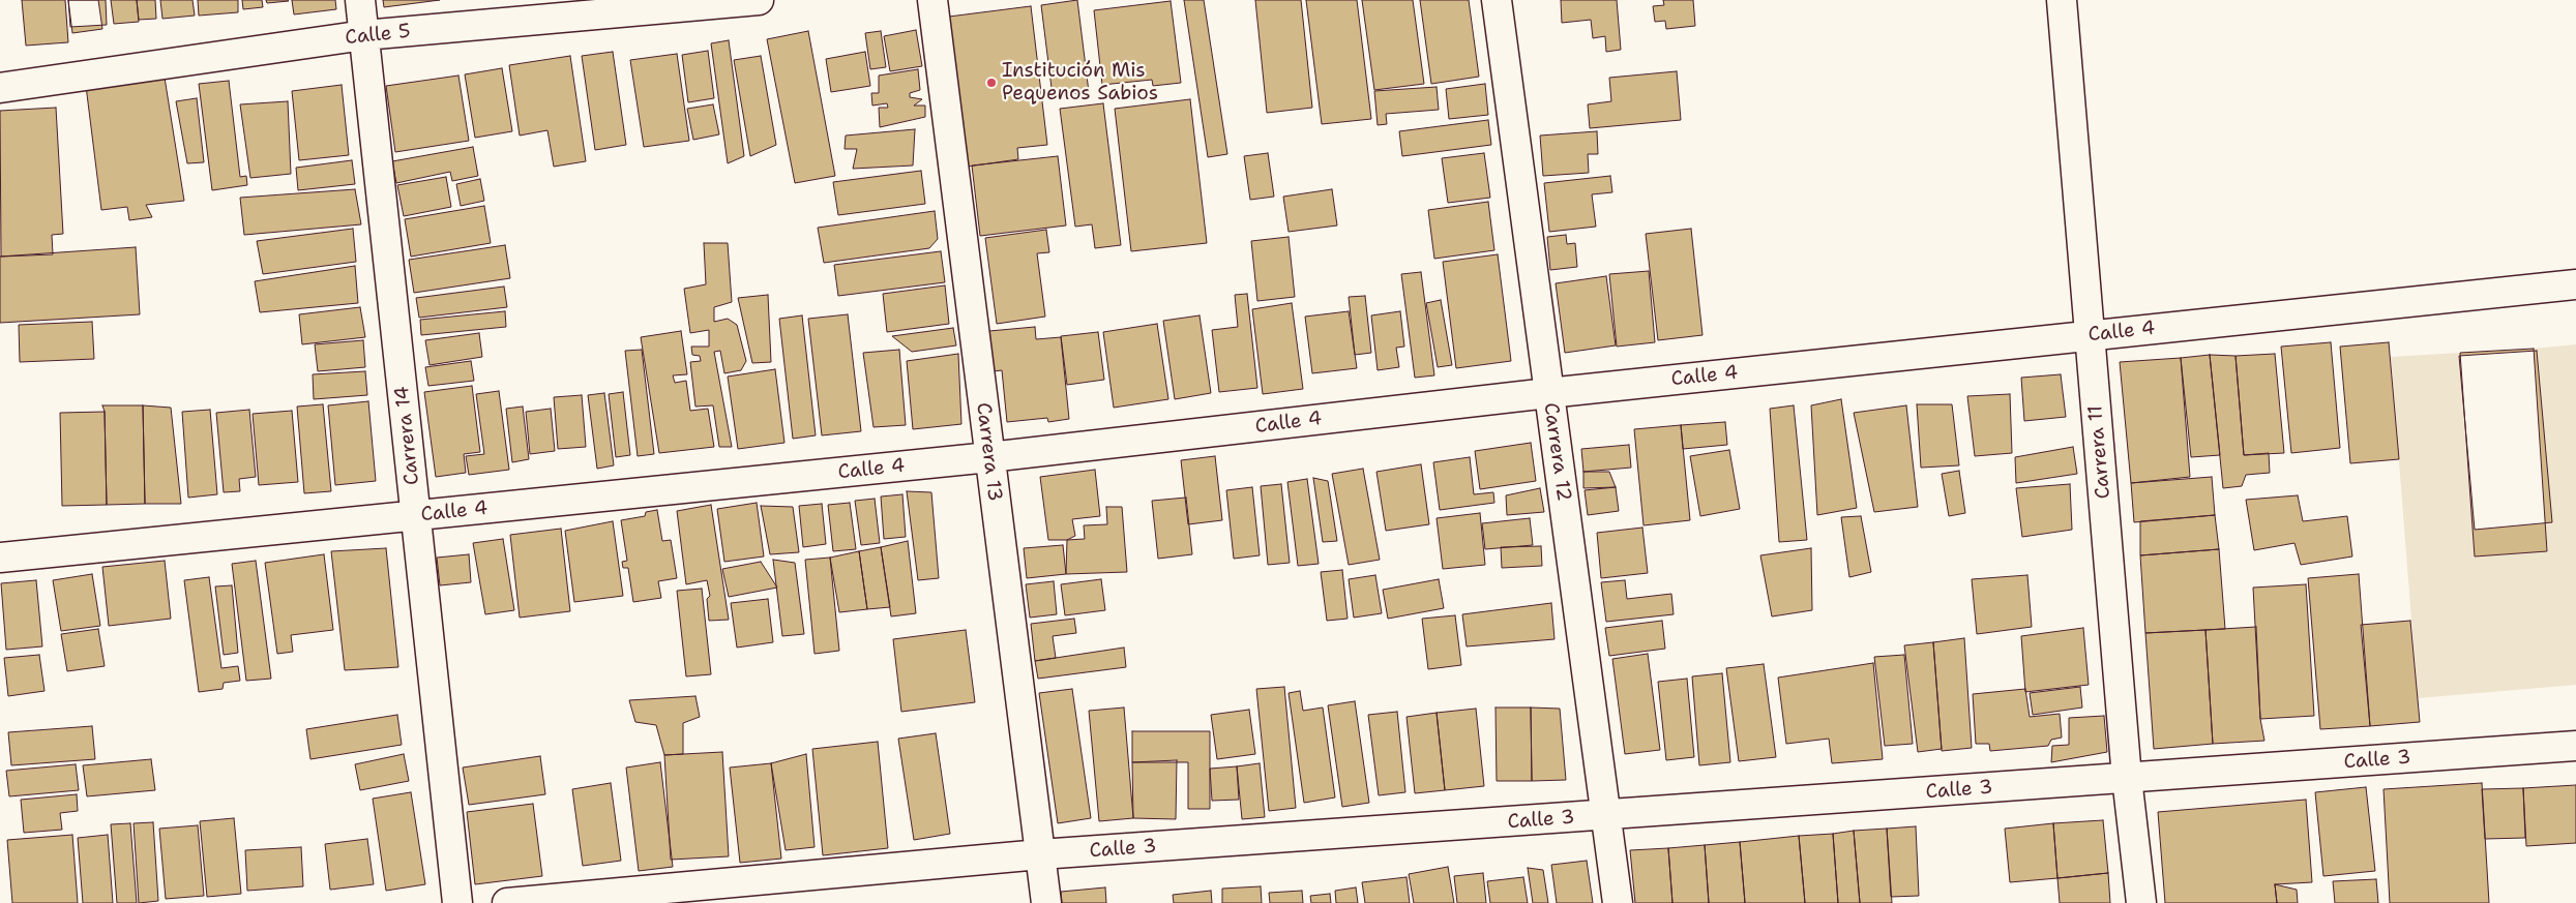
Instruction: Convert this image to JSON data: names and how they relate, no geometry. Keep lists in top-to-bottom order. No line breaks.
{"streets":{"street":["Calle 5","Calle 4","Carrera 14","Carrera 13","Carrera 12","Carrera 11","Calle 3"]},"crossings":[["Calle 5","Carrera 14"],["Calle 4","Carrera 14"],["Calle 4","Carrera 13"],["Calle 4","Carrera 12"],["Calle 4","Carrera 11"],["Carrera 13","Calle 3"],["Carrera 12","Calle 3"],["Carrera 11","Calle 3"]],"places":["Institución Mis Pequenos Sabios"]}
